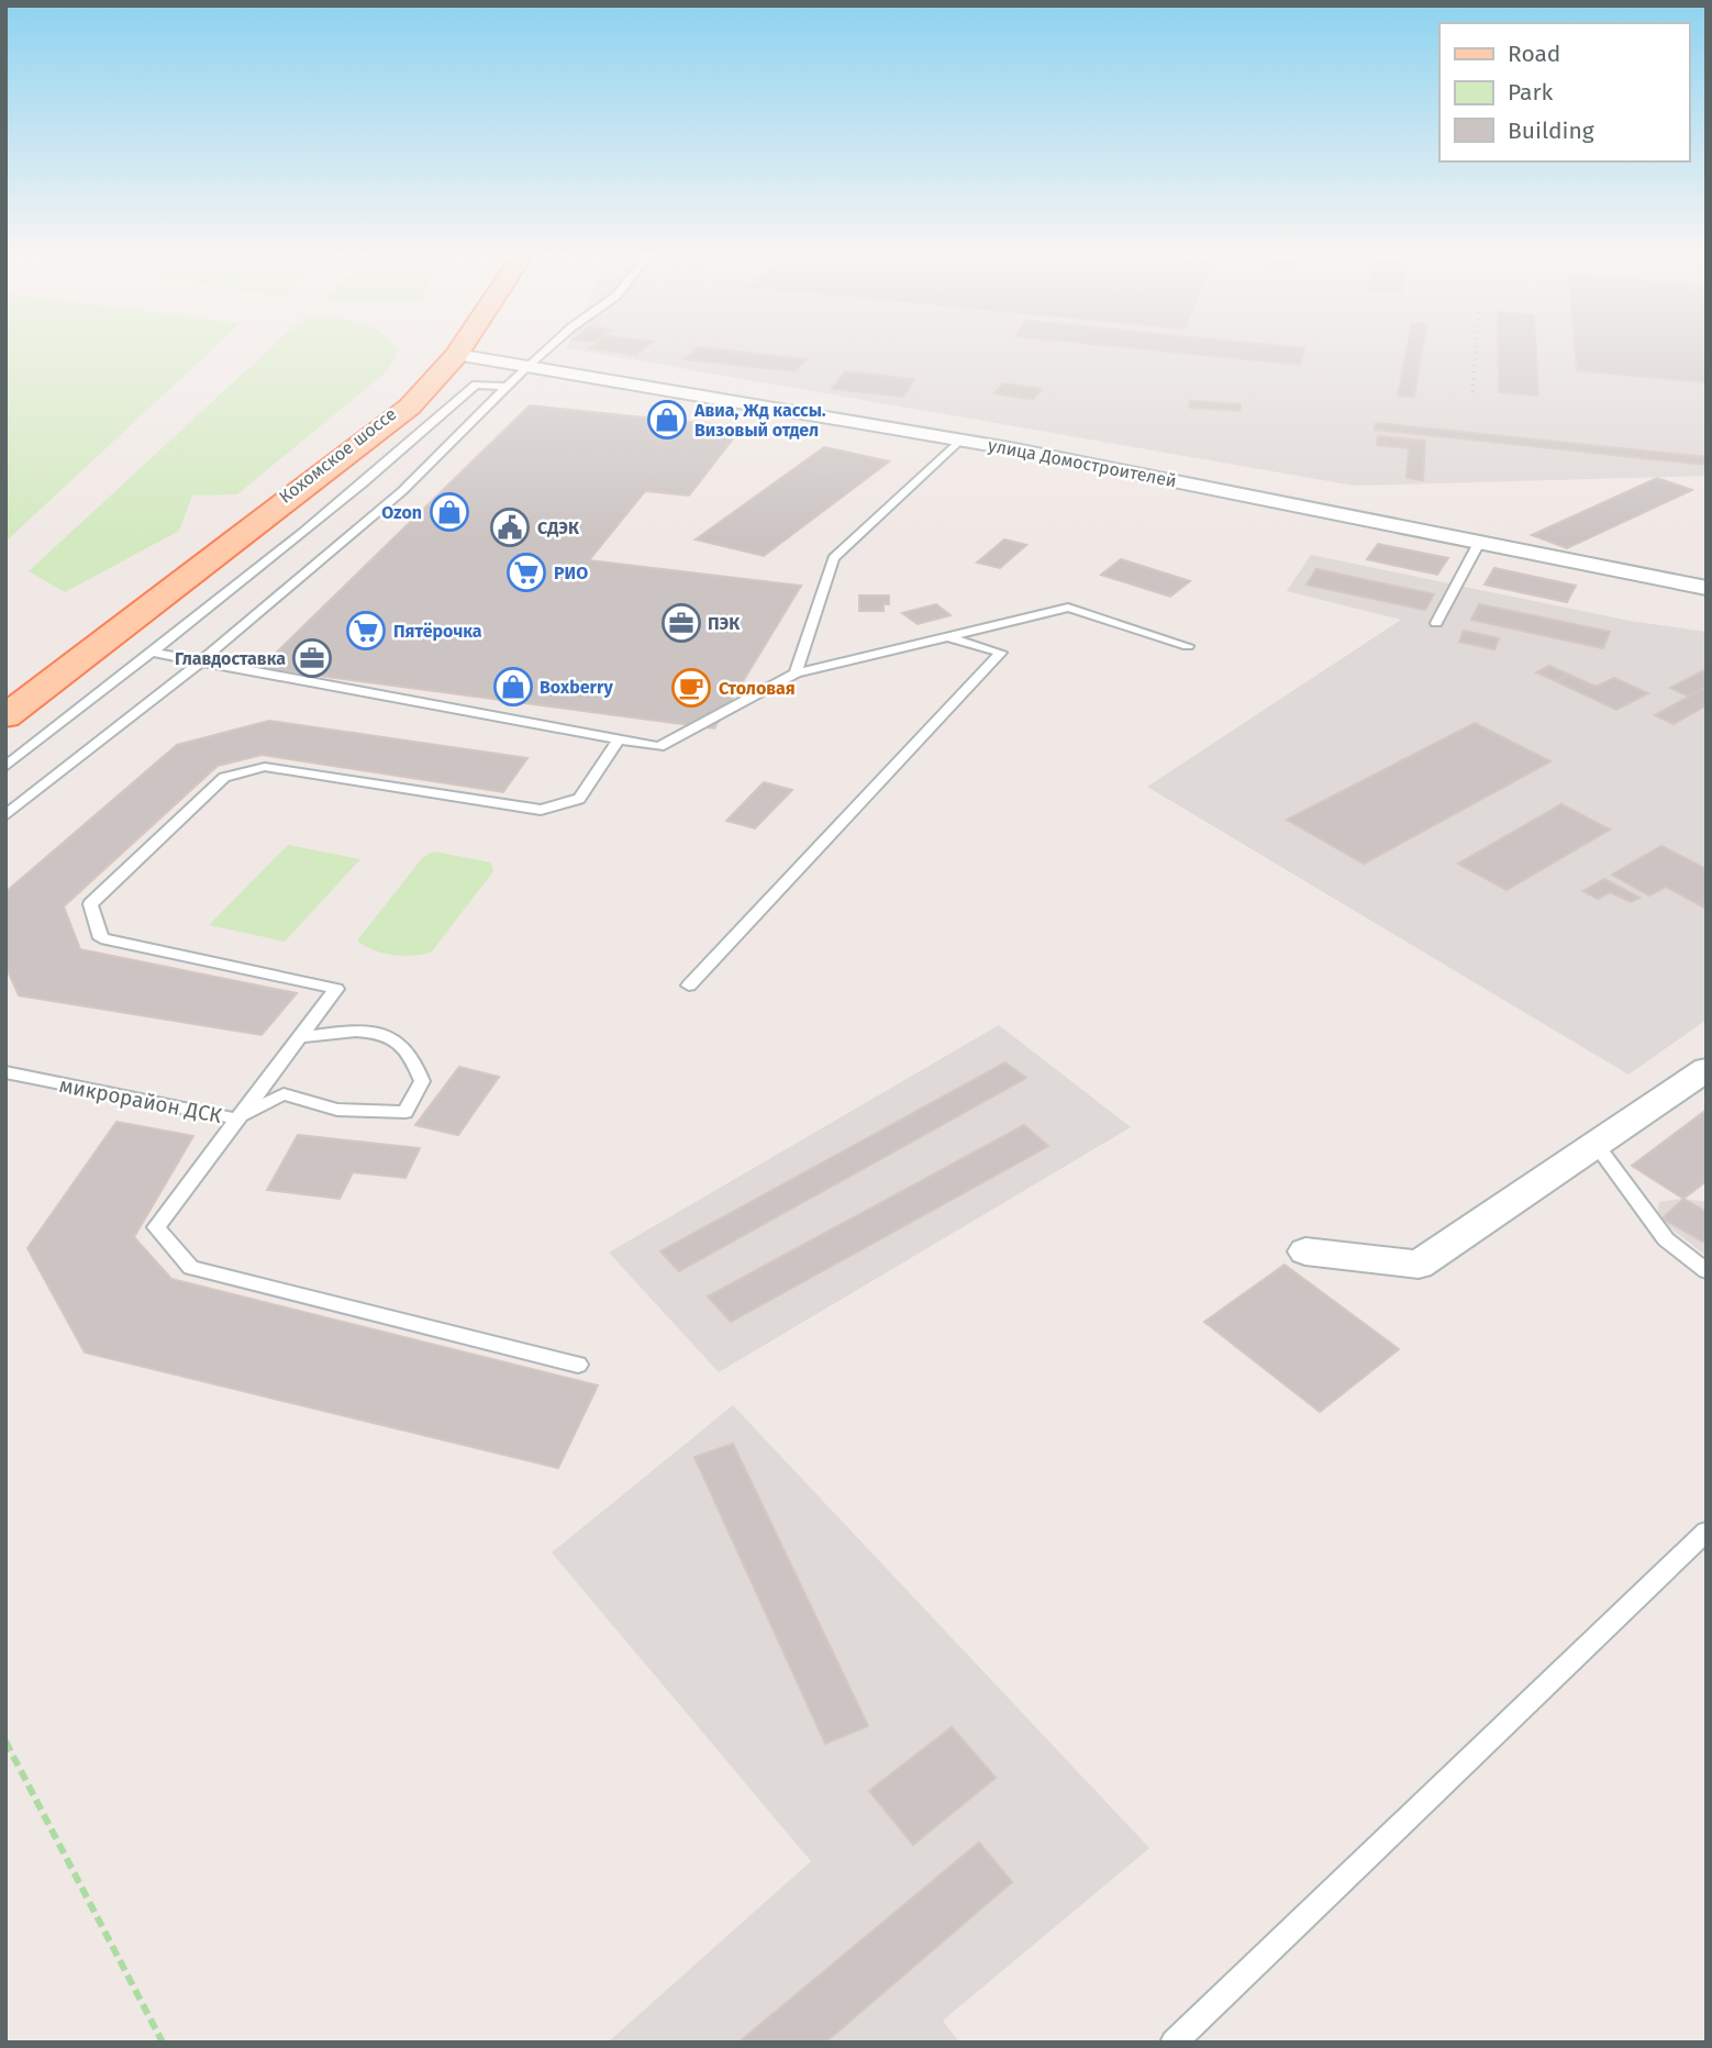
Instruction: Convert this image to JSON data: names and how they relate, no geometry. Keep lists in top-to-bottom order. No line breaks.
{"streets":{"main road":["Кохомское шоссе"],"street":["улица Домостроителей"],"lane":["микрорайон ДСК"]},"crossings":[["Кохомское шоссе","улица Домостроителей"]],"places":{"shop":["Авиа, Жд кассы. Визовый отдел","Ozon","Boxberry"],"public building":["СДЭК"],"supermarket":["РИО","Пятёрочка"],"office":["ПЭК","Главдоставка"],"cafe":["Столовая"]},"legend":["Road","Park","Building"]}
